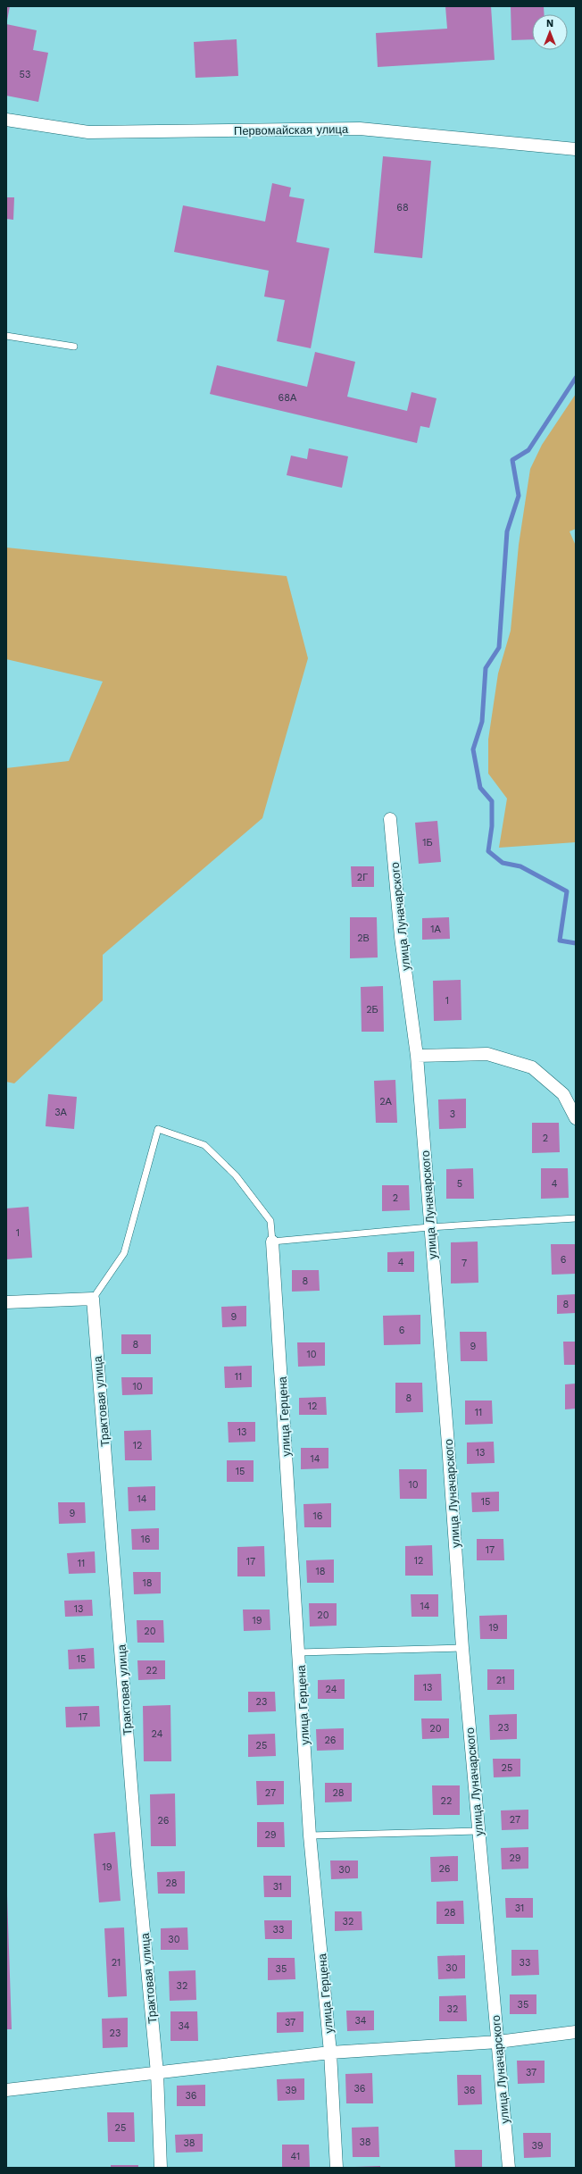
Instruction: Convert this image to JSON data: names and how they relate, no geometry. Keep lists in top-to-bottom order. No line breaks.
{"streets":{"street":["Первомайская улица","улица Луначарского","Трактовая улица","улица Герцена"]},"house_numbers":["53","68","68А","1Б","2Г","1А","2В","1","2Б","2А","3А","3","2","5","4","2","1","6","4","7","8","8","9","6","8","9","10","11","10","8","12","11","13","12","13","14","15","10","14","15","9","16","16","17","12","17","11","18","18","14","13","20","19","19","20","15","22","21","13","24","23","17","23","20","24","26","25","25","27","28","22","27","26","29","29","19","26","30","28","31","31","28","32","33","30","21","33","30","35","32","35","32","34","37","34","23","37","36","39","36","36","25","38","38","39","41"],"north":"top"}
